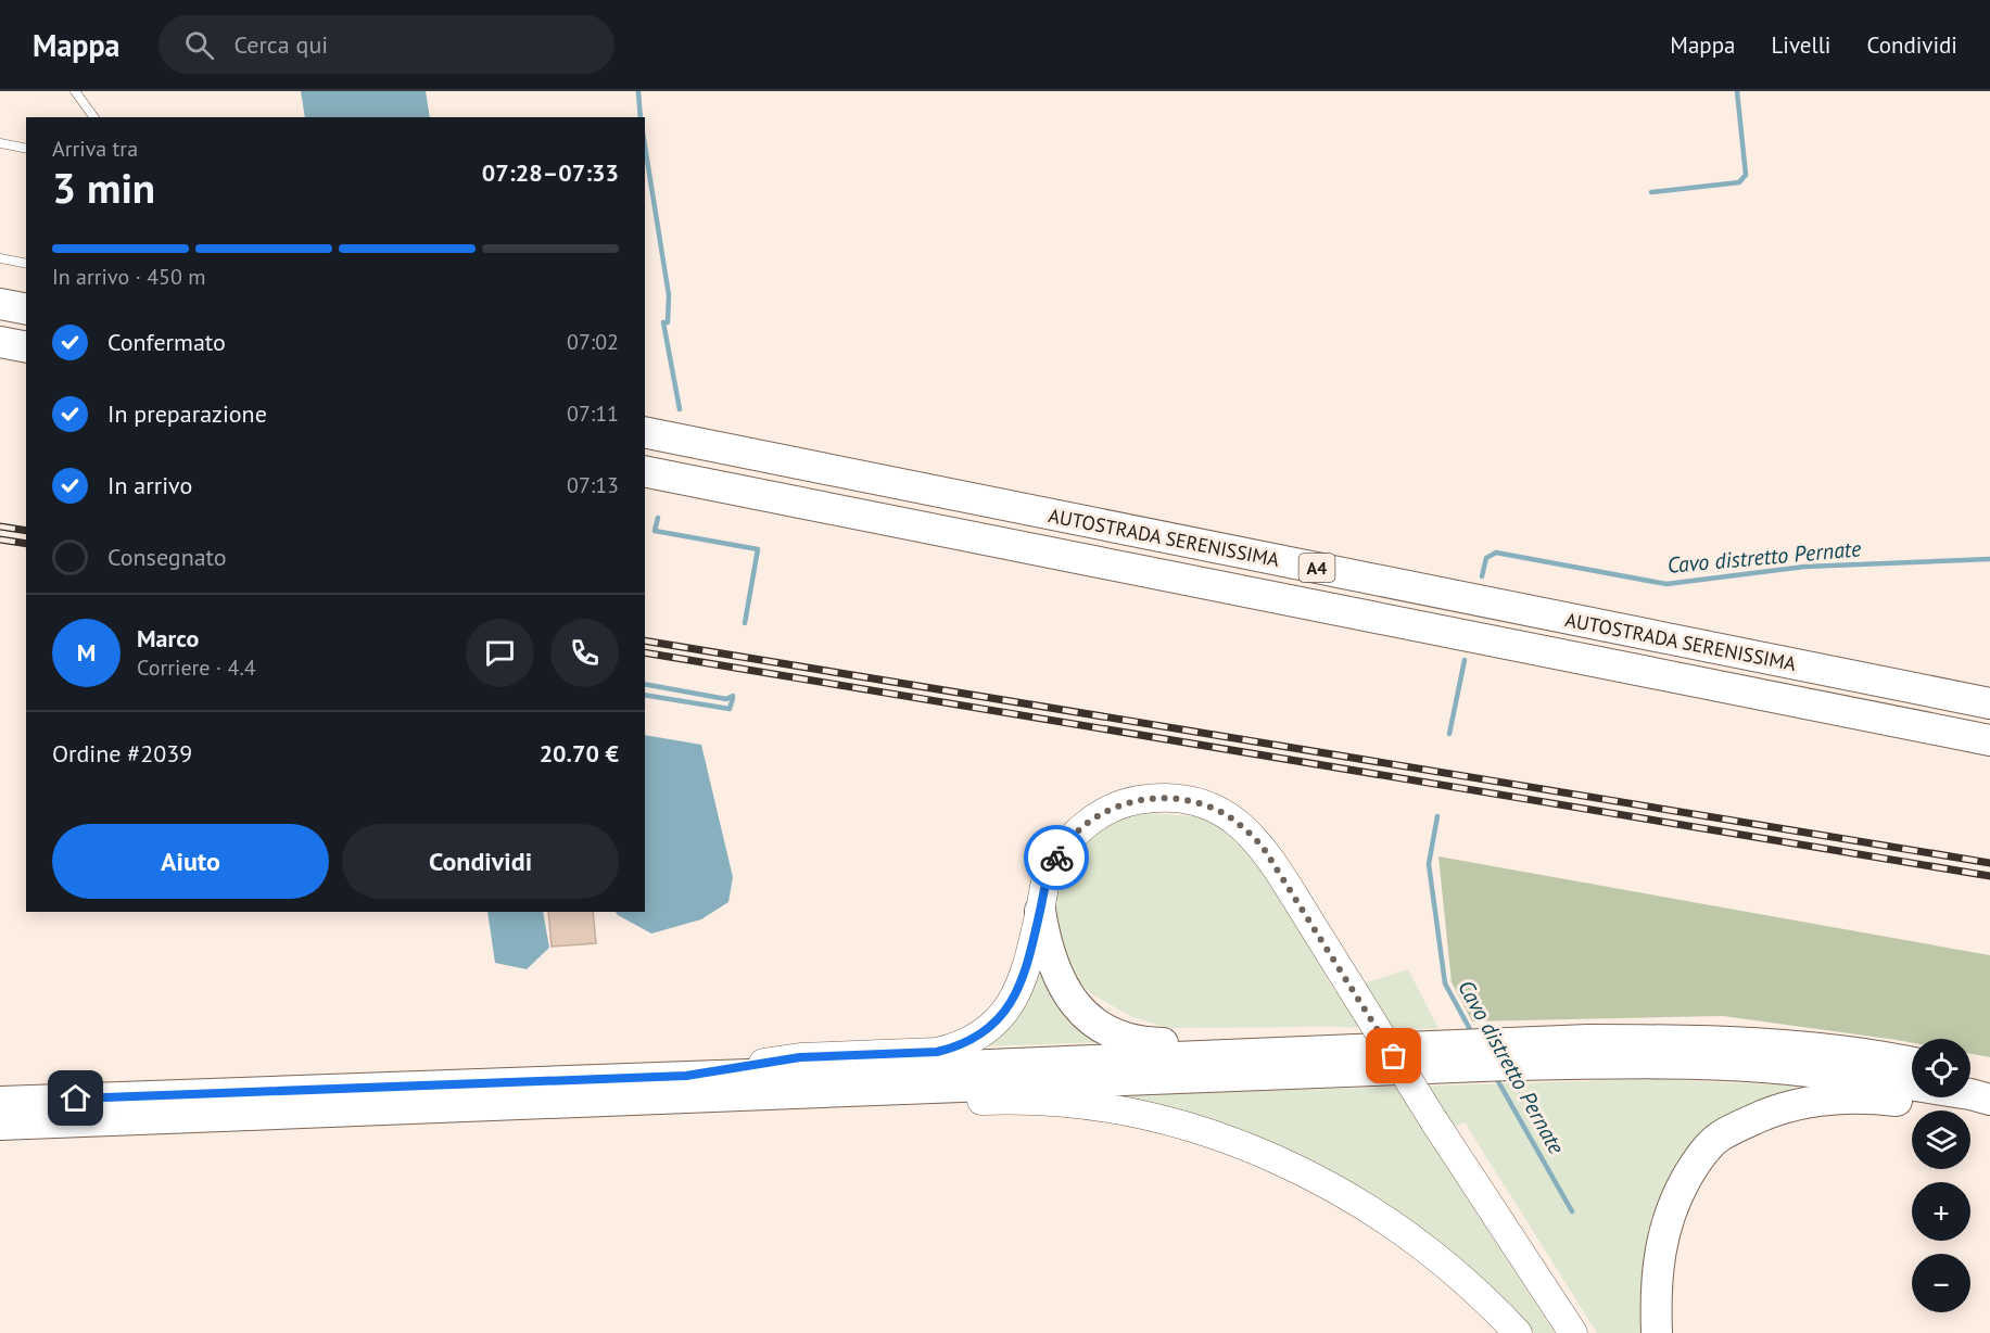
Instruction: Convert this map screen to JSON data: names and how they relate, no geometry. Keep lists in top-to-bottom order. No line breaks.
{"streets":{"highway":["AUTOSTRADA SERENISSIMA","A4"]},"water":["Cavo distretto Pernate"],"page":{"header":"Mappa","search":"Cerca qui","nav":["Mappa","Livelli","Condividi"],"heading":["3 min","Arriva tra","07:28–07:33"],"panel":["Marco","Corriere · 4.4","Ordine #2039","20.70 €"],"bar":"In arrivo · 450 m","list":[["Confermato","07:02"],["In preparazione","07:11"],["In arrivo","07:13"],"Consegnato"],"round":"M","buttons":["Aiuto","Condividi"],"map_buttons":["+","−"]}}
